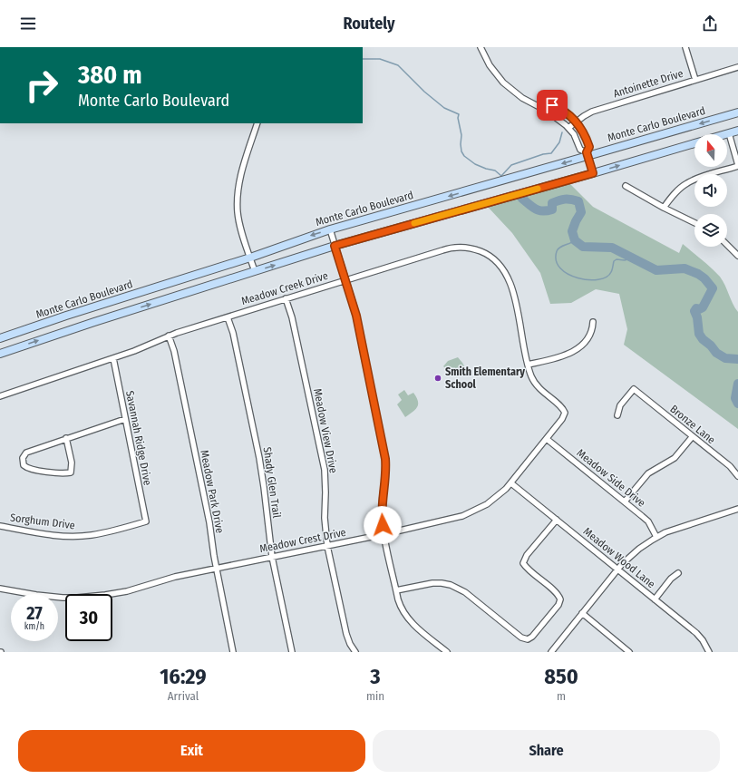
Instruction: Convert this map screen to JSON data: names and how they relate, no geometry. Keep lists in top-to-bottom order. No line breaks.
{"streets":{"main road":["Monte Carlo Boulevard"],"street":["Antoinette Drive","Meadow Creek Drive","Bronze Lane","Meadow View Drive","Savannah Ridge Drive","Meadow Side Drive","Shady Glen Trail","Meadow Park Drive","Sorghum Drive","Meadow Crest Drive","Meadow Wood Lane"]},"crossings":[["Meadow Creek Drive","Meadow View Drive"],["Meadow Creek Drive","Savannah Ridge Drive"],["Meadow Creek Drive","Shady Glen Trail"],["Meadow Creek Drive","Meadow Park Drive"],["Meadow Creek Drive","Meadow Crest Drive"],["Meadow View Drive","Meadow Crest Drive"],["Savannah Ridge Drive","Sorghum Drive"],["Meadow Side Drive","Meadow Crest Drive"],["Shady Glen Trail","Meadow Crest Drive"],["Meadow Park Drive","Meadow Crest Drive"],["Meadow Crest Drive","Meadow Wood Lane"]],"places":["Smith Elementary School"],"north":"top","page":{"header":"Routely","turn":["380 m","Monte Carlo Boulevard"],"speed":"27 km/h","limit":"30","eta":["16:29","Arrival","3","min","850","m"],"buttons":["Exit","Share"]}}
